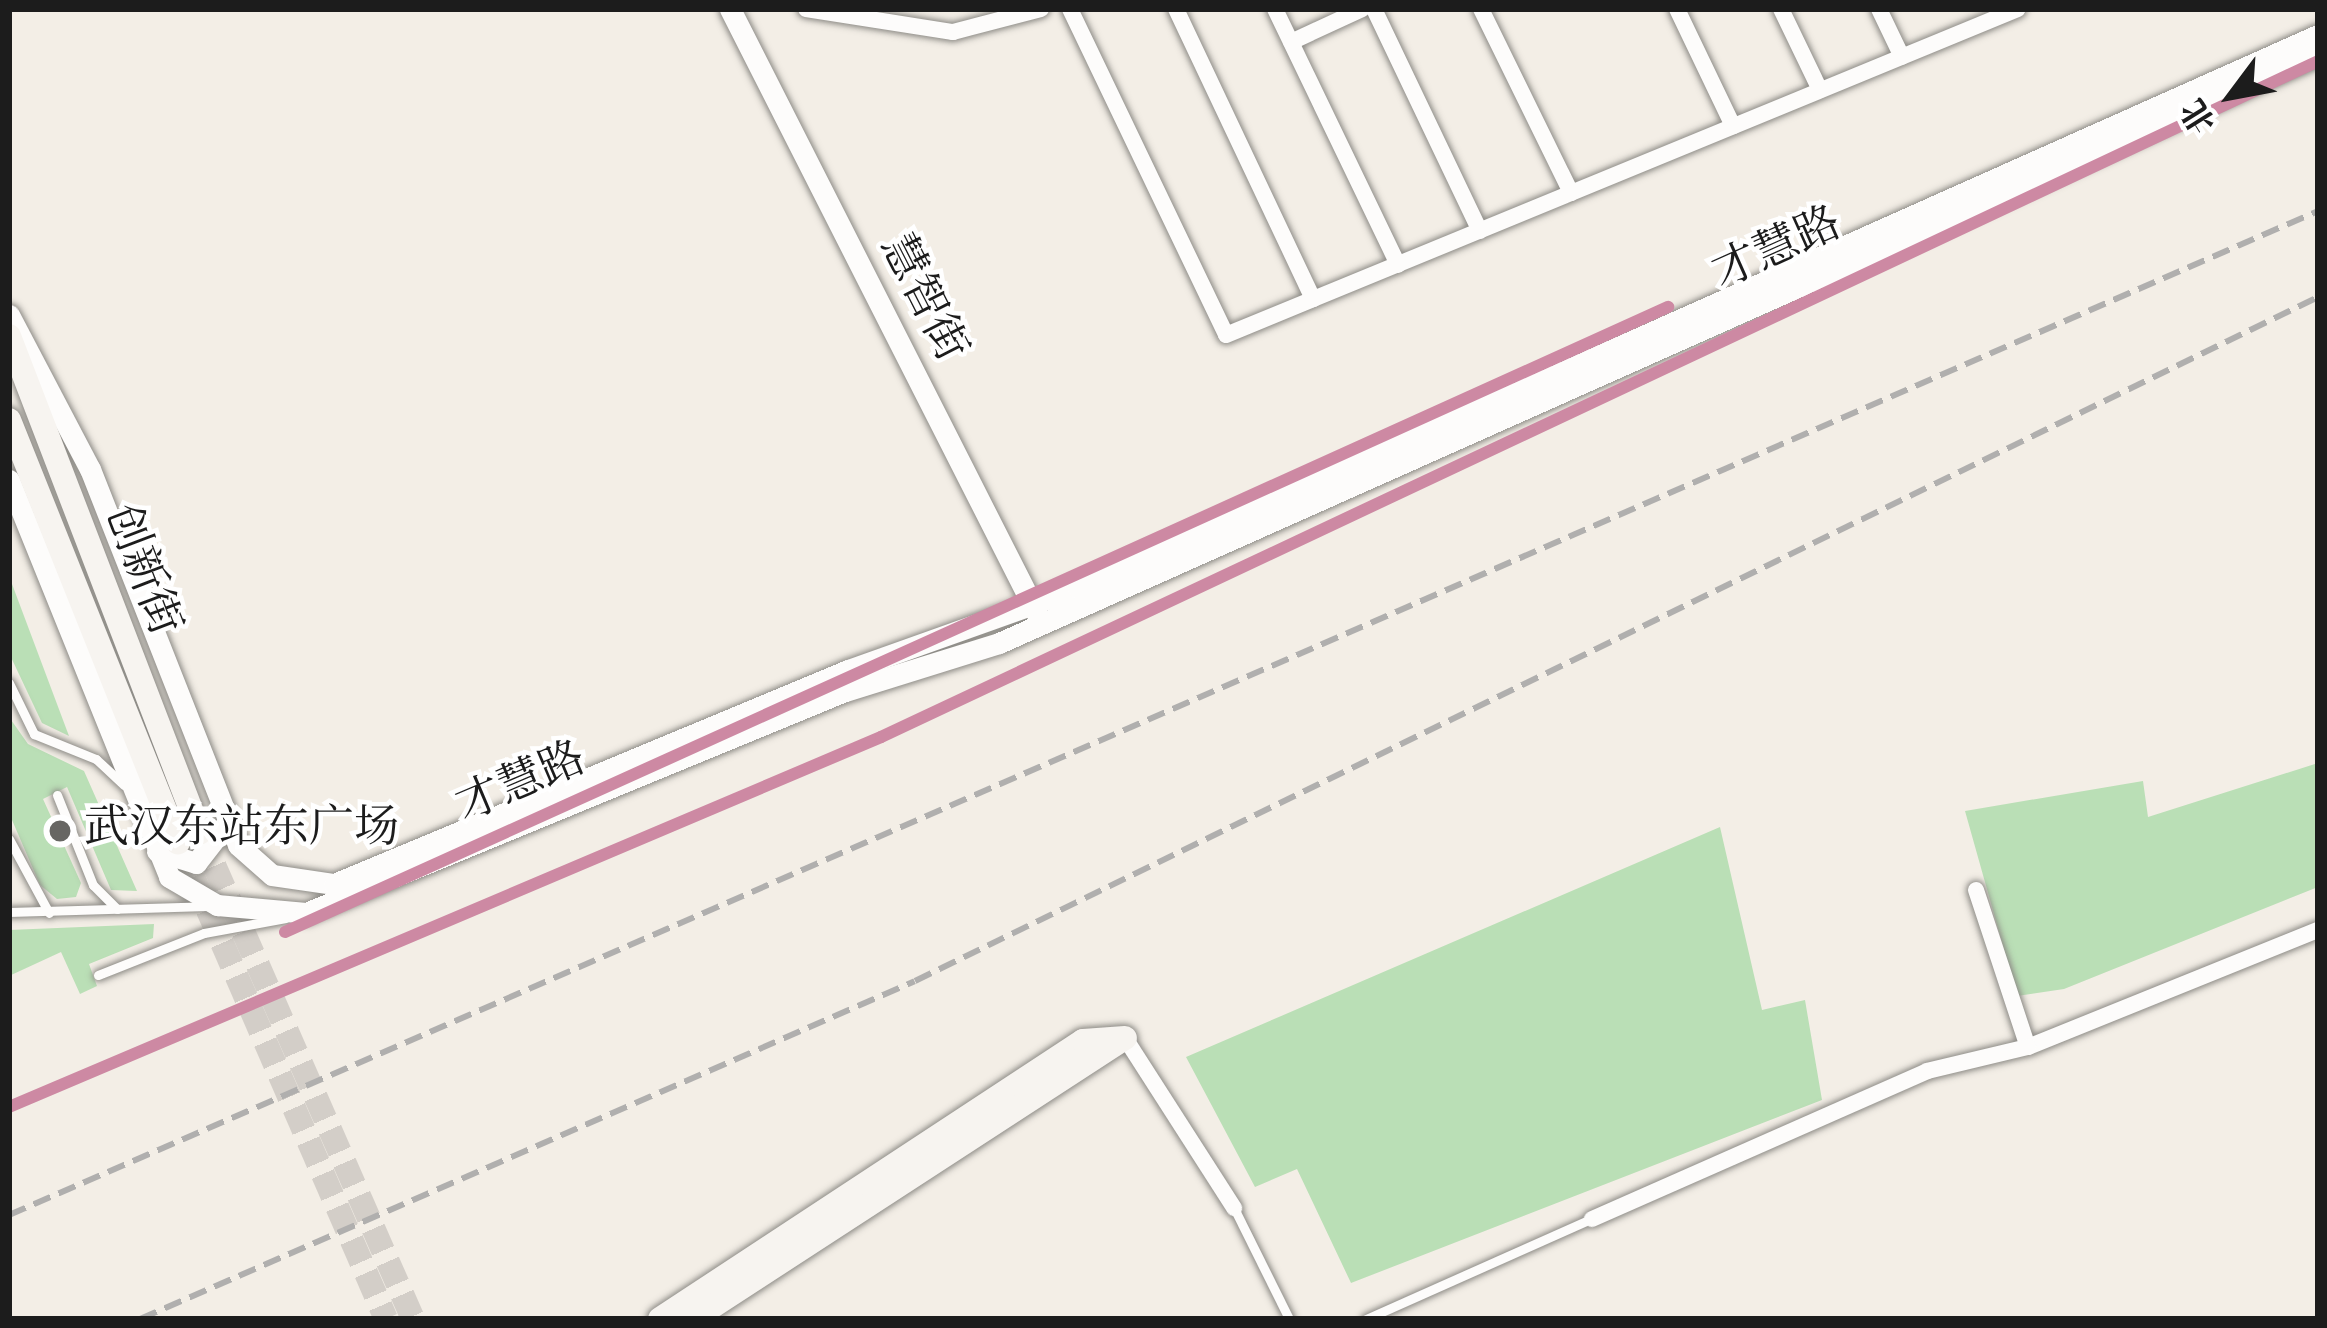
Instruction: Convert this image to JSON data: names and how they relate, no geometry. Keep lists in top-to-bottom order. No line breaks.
{"streets":{"main road":["创新街"],"street":["才慧路","慧智街"]},"crossings":[["才慧路","慧智街"]],"places":["武汉东站东广场"],"north":"bottom left"}
